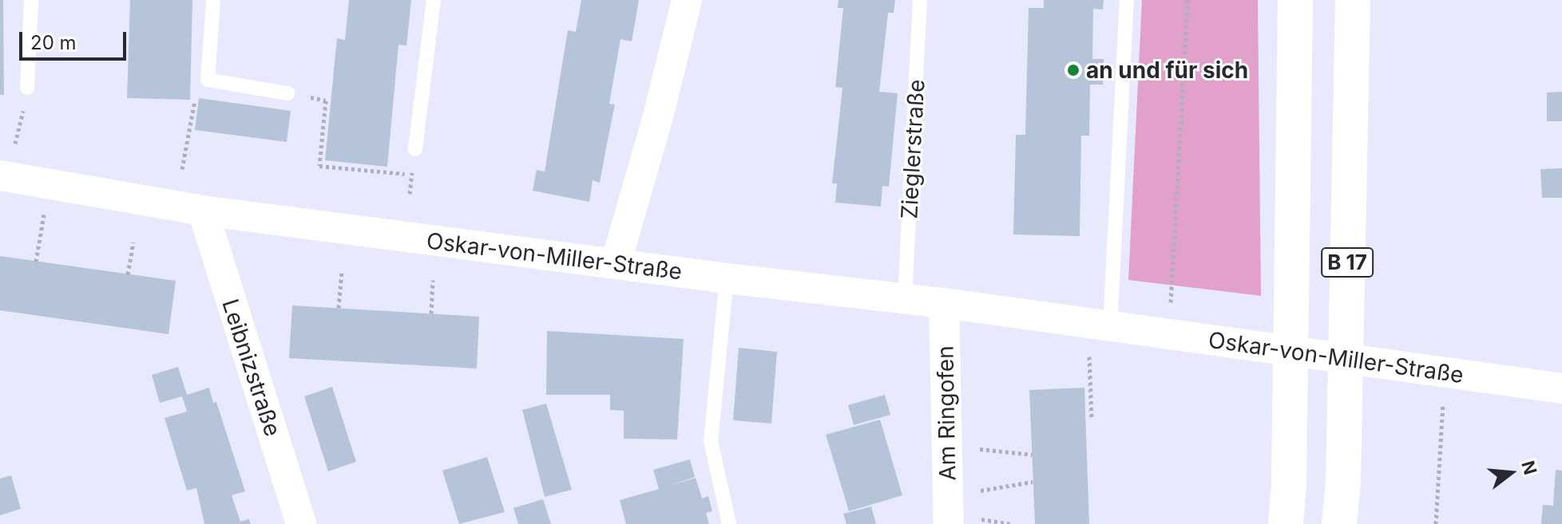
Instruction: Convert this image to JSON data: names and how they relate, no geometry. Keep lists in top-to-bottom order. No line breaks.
{"streets":{"highway":["B 17"],"street":["Oskar-von-Miller-Straße","Leibnizstraße","Am Ringofen"],"lane":["Zieglerstraße"]},"crossings":[["Zieglerstraße","Oskar-von-Miller-Straße"],["Oskar-von-Miller-Straße","Leibnizstraße"],["Oskar-von-Miller-Straße","Am Ringofen"]],"places":["an und für sich"],"scale_bar":"20 m","north":"right"}
